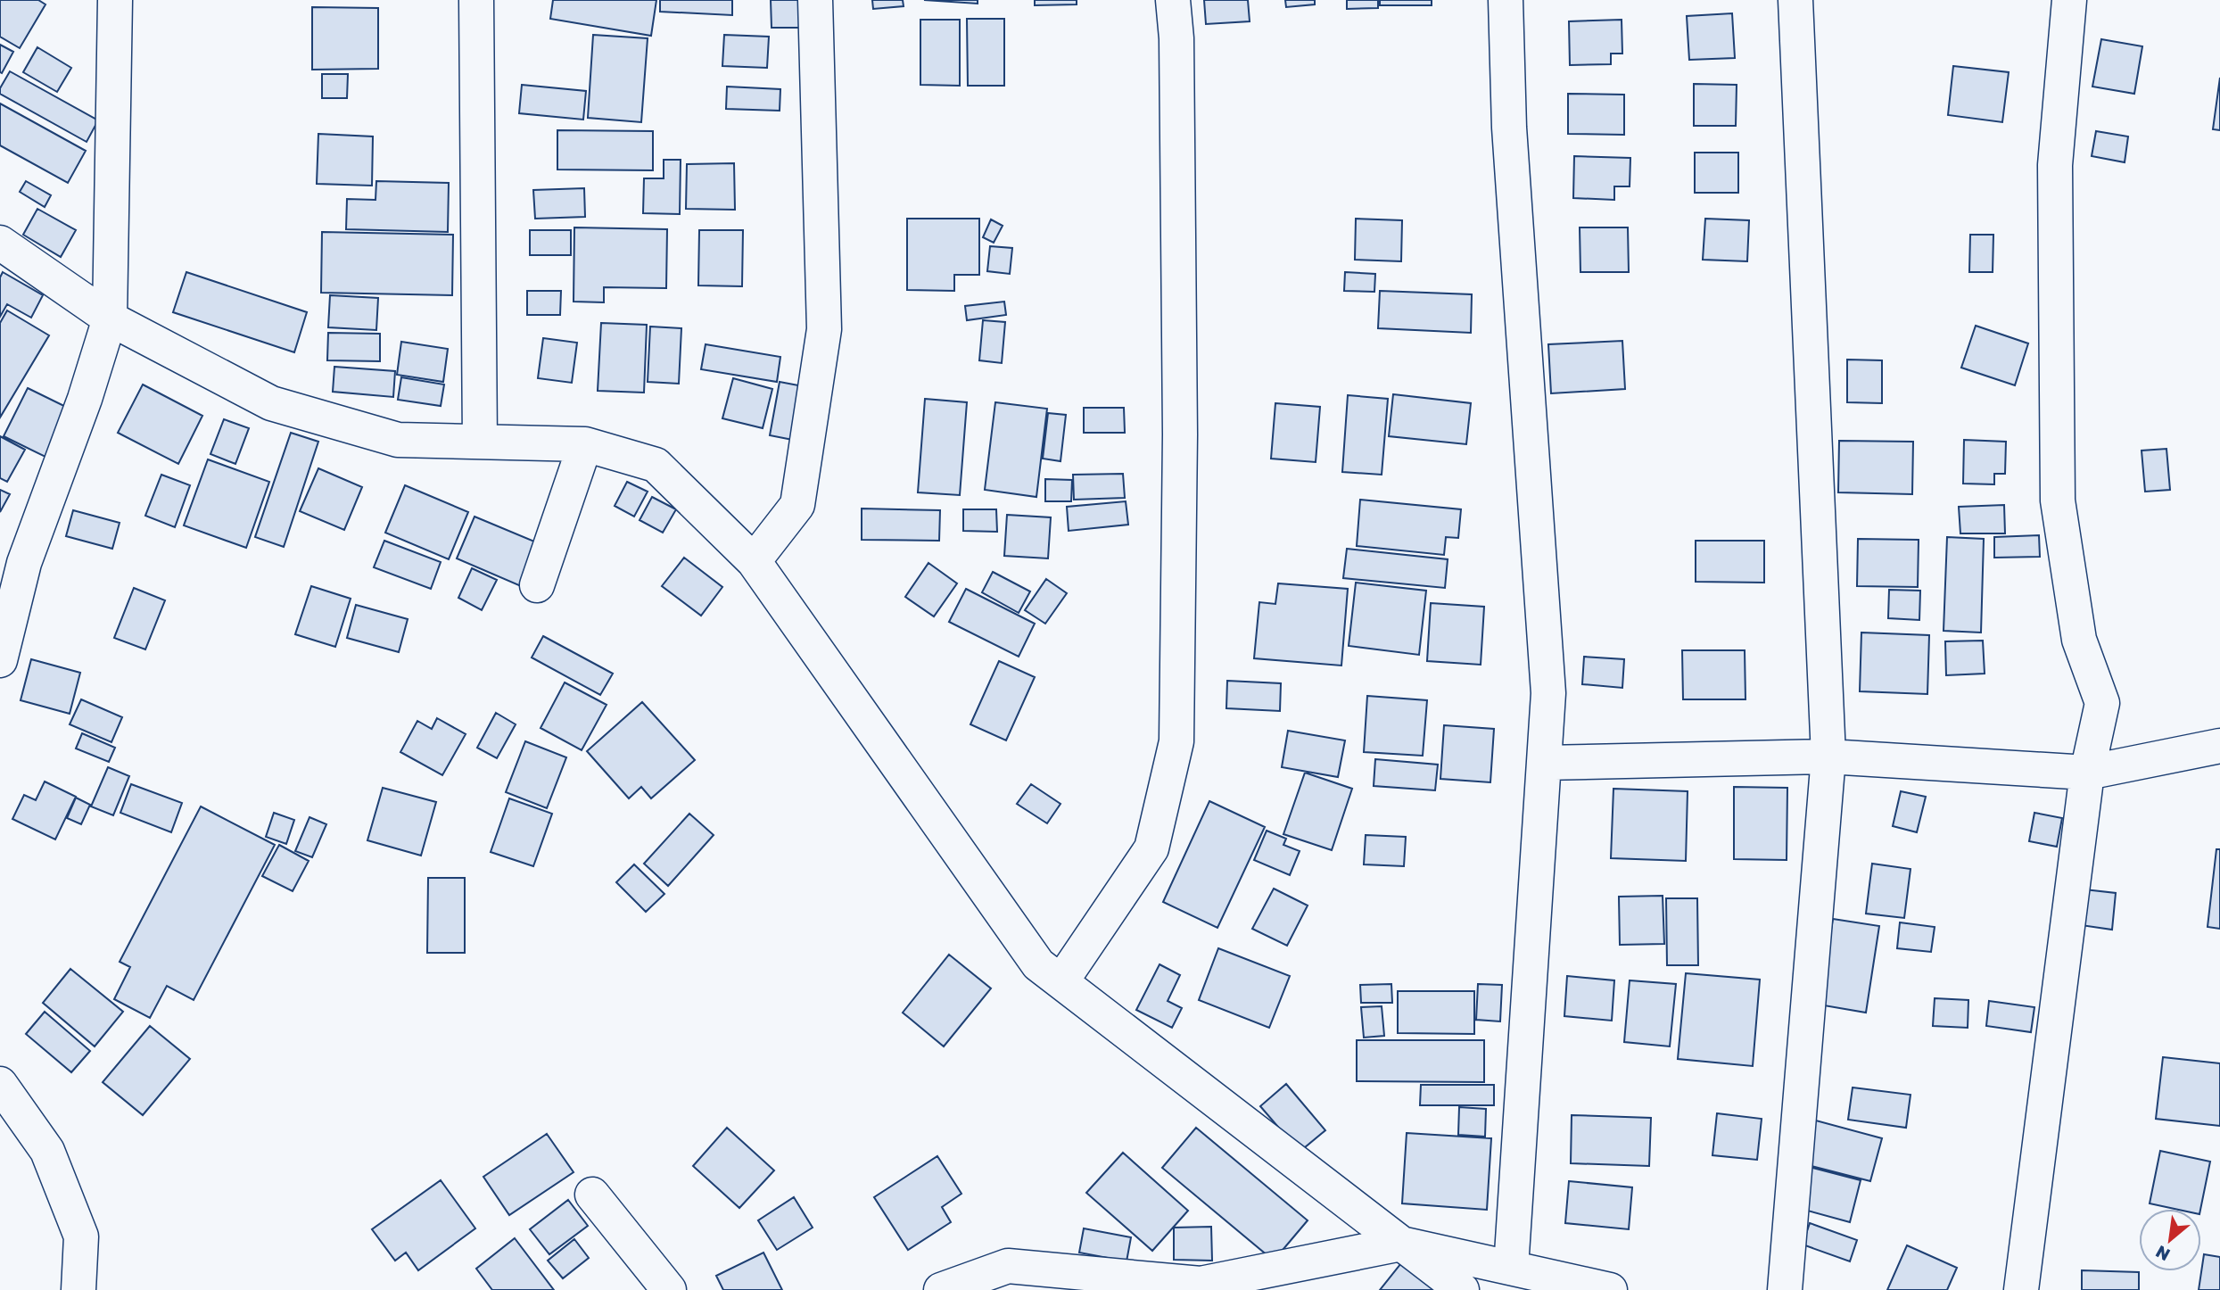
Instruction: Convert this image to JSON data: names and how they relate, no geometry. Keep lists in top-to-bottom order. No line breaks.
{"north":"bottom left"}
